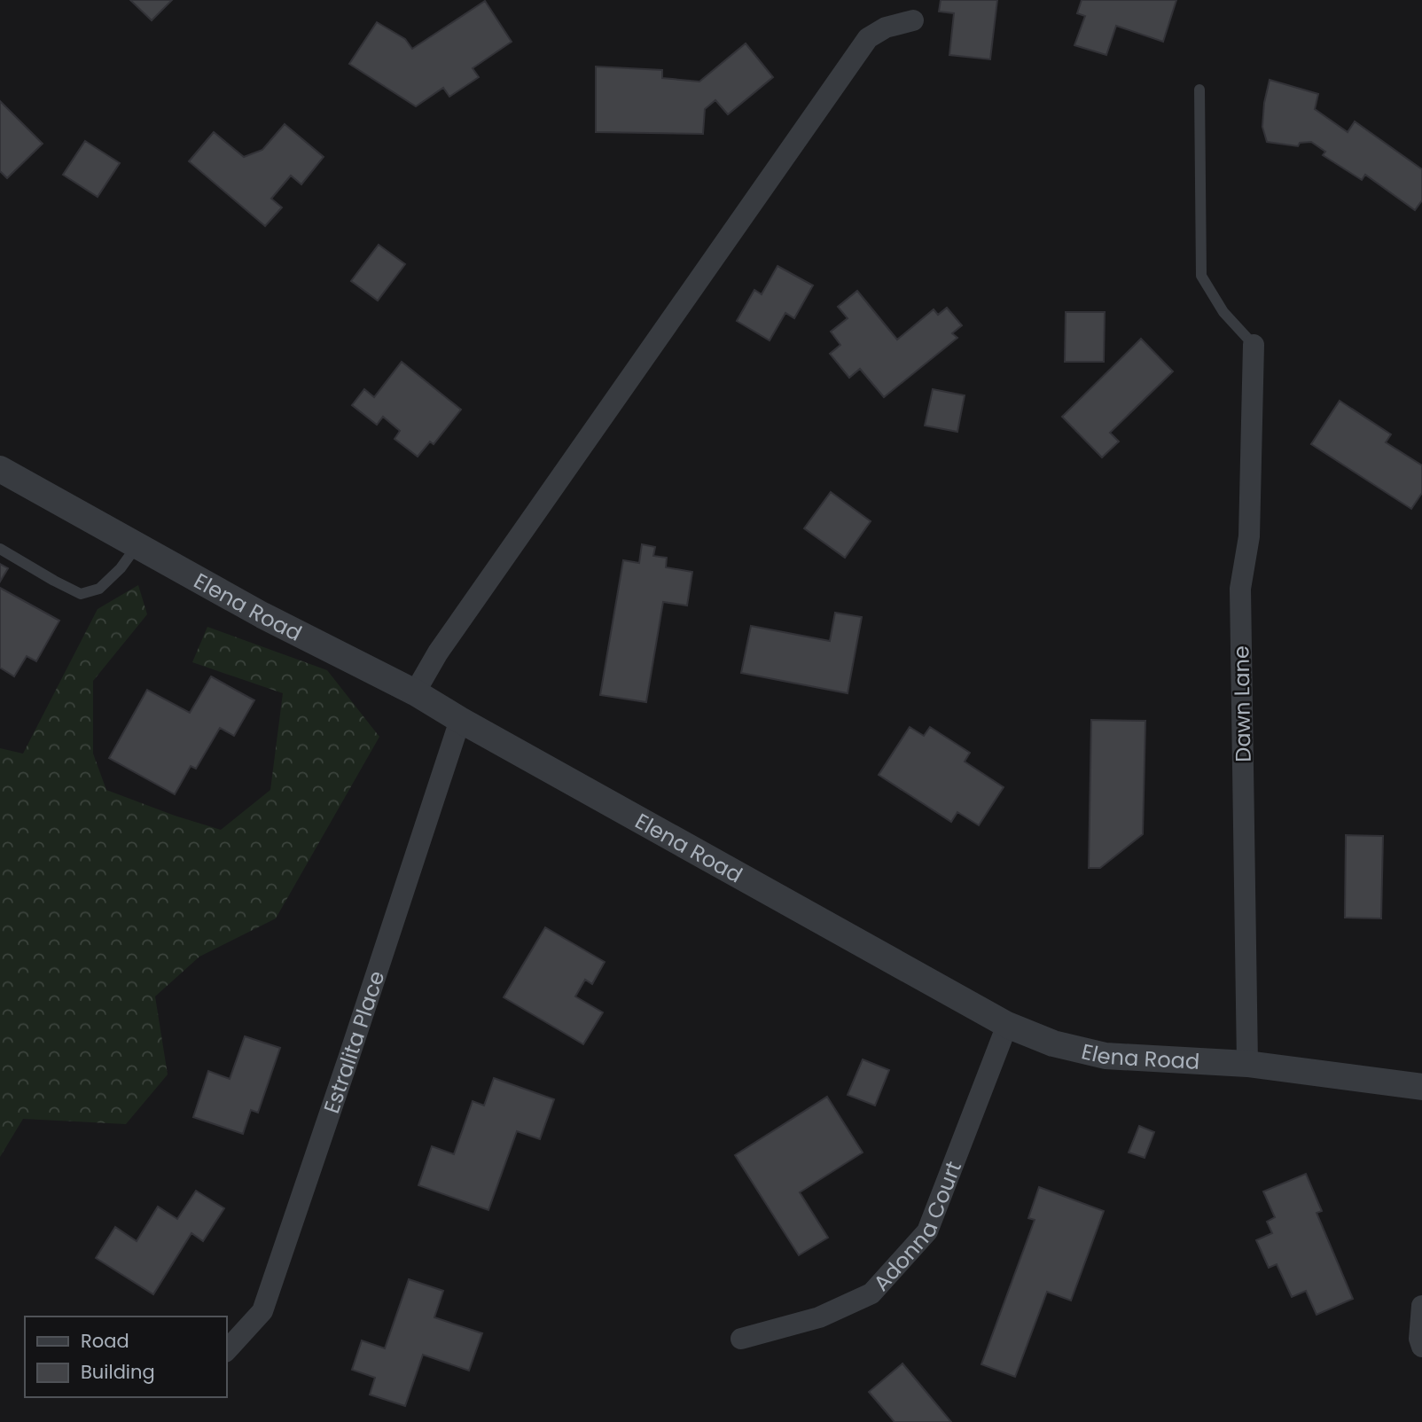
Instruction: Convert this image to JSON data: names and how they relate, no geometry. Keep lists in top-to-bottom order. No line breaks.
{"streets":{"street":["Elena Road","Dawn Lane","Estralita Place","Adonna Court"]},"crossings":[["Elena Road","Dawn Lane"],["Elena Road","Estralita Place"],["Elena Road","Adonna Court"]],"legend":["Road","Building"]}
